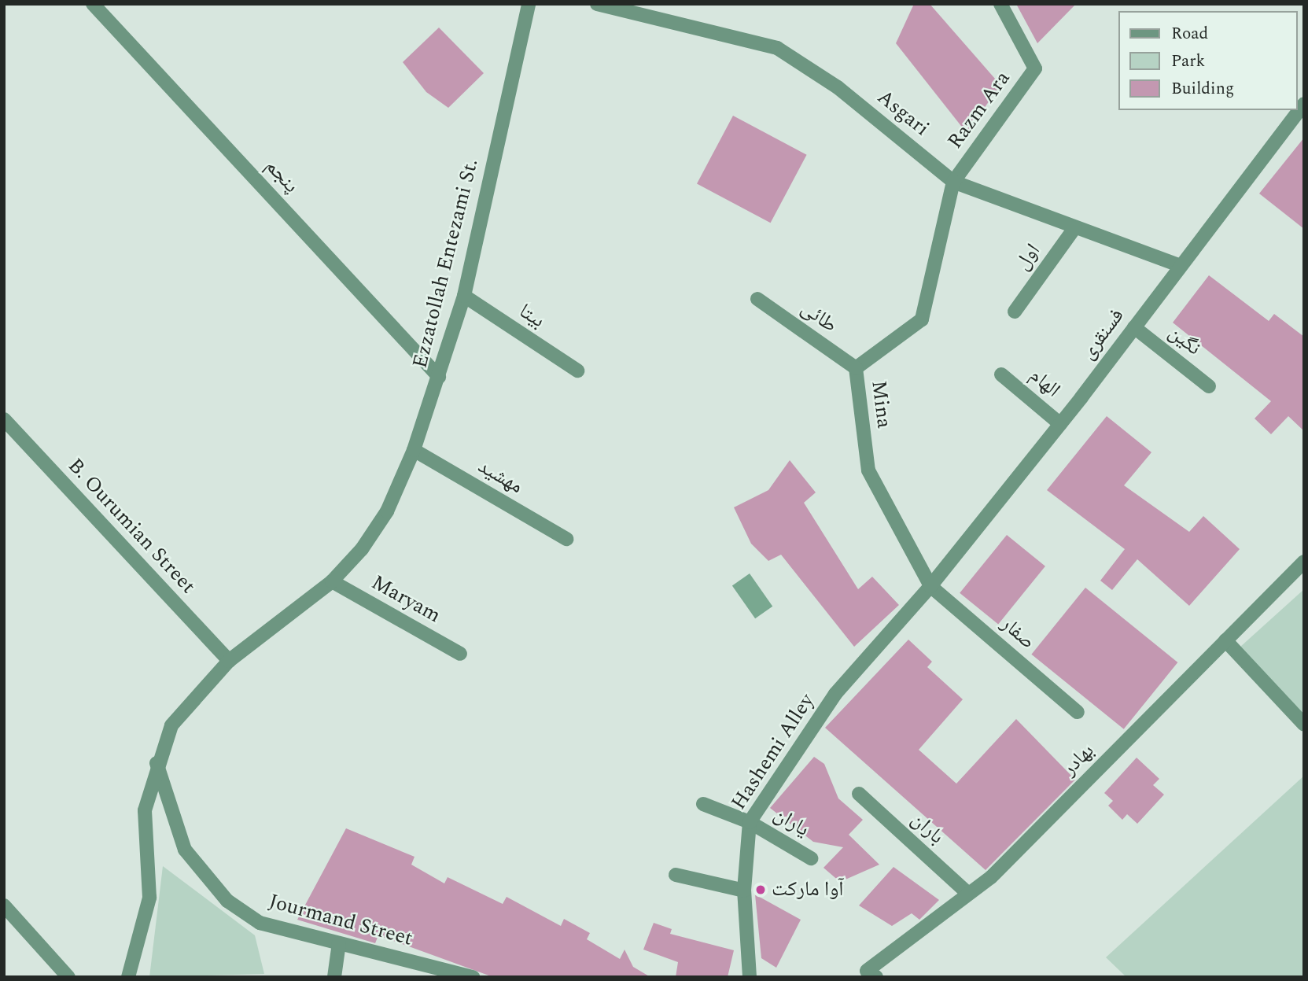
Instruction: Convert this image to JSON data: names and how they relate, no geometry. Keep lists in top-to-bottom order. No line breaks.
{"streets":{"street":["Razm Ara","Asgari","پنجم","اول","Ezzatollah Entezami St.","بیتا","طائی","فسنقری","نگین","الهام","Mina","مهشید","B. Ourumian Street","Maryam","صفار","Hashemi Alley","بهادر","یاران","باران","Jourmand Street"]},"crossings":[["Razm Ara","Asgari"],["Razm Ara","Mina"],["Asgari","اول"],["Asgari","فسنقری"],["Asgari","Mina"],["پنجم","Ezzatollah Entezami St."],["Ezzatollah Entezami St.","بیتا"],["Ezzatollah Entezami St.","مهشید"],["Ezzatollah Entezami St.","B. Ourumian Street"],["Ezzatollah Entezami St.","Maryam"],["Ezzatollah Entezami St.","Jourmand Street"],["طائی","Mina"],["فسنقری","نگین"],["فسنقری","الهام"],["فسنقری","Mina"],["فسنقری","صفار"],["فسنقری","Hashemi Alley"],["Mina","صفار"],["Mina","Hashemi Alley"],["صفار","Hashemi Alley"],["Hashemi Alley","یاران"],["بهادر","باران"]],"places":["آوا مارکت"],"legend":["Road","Park","Building"]}
